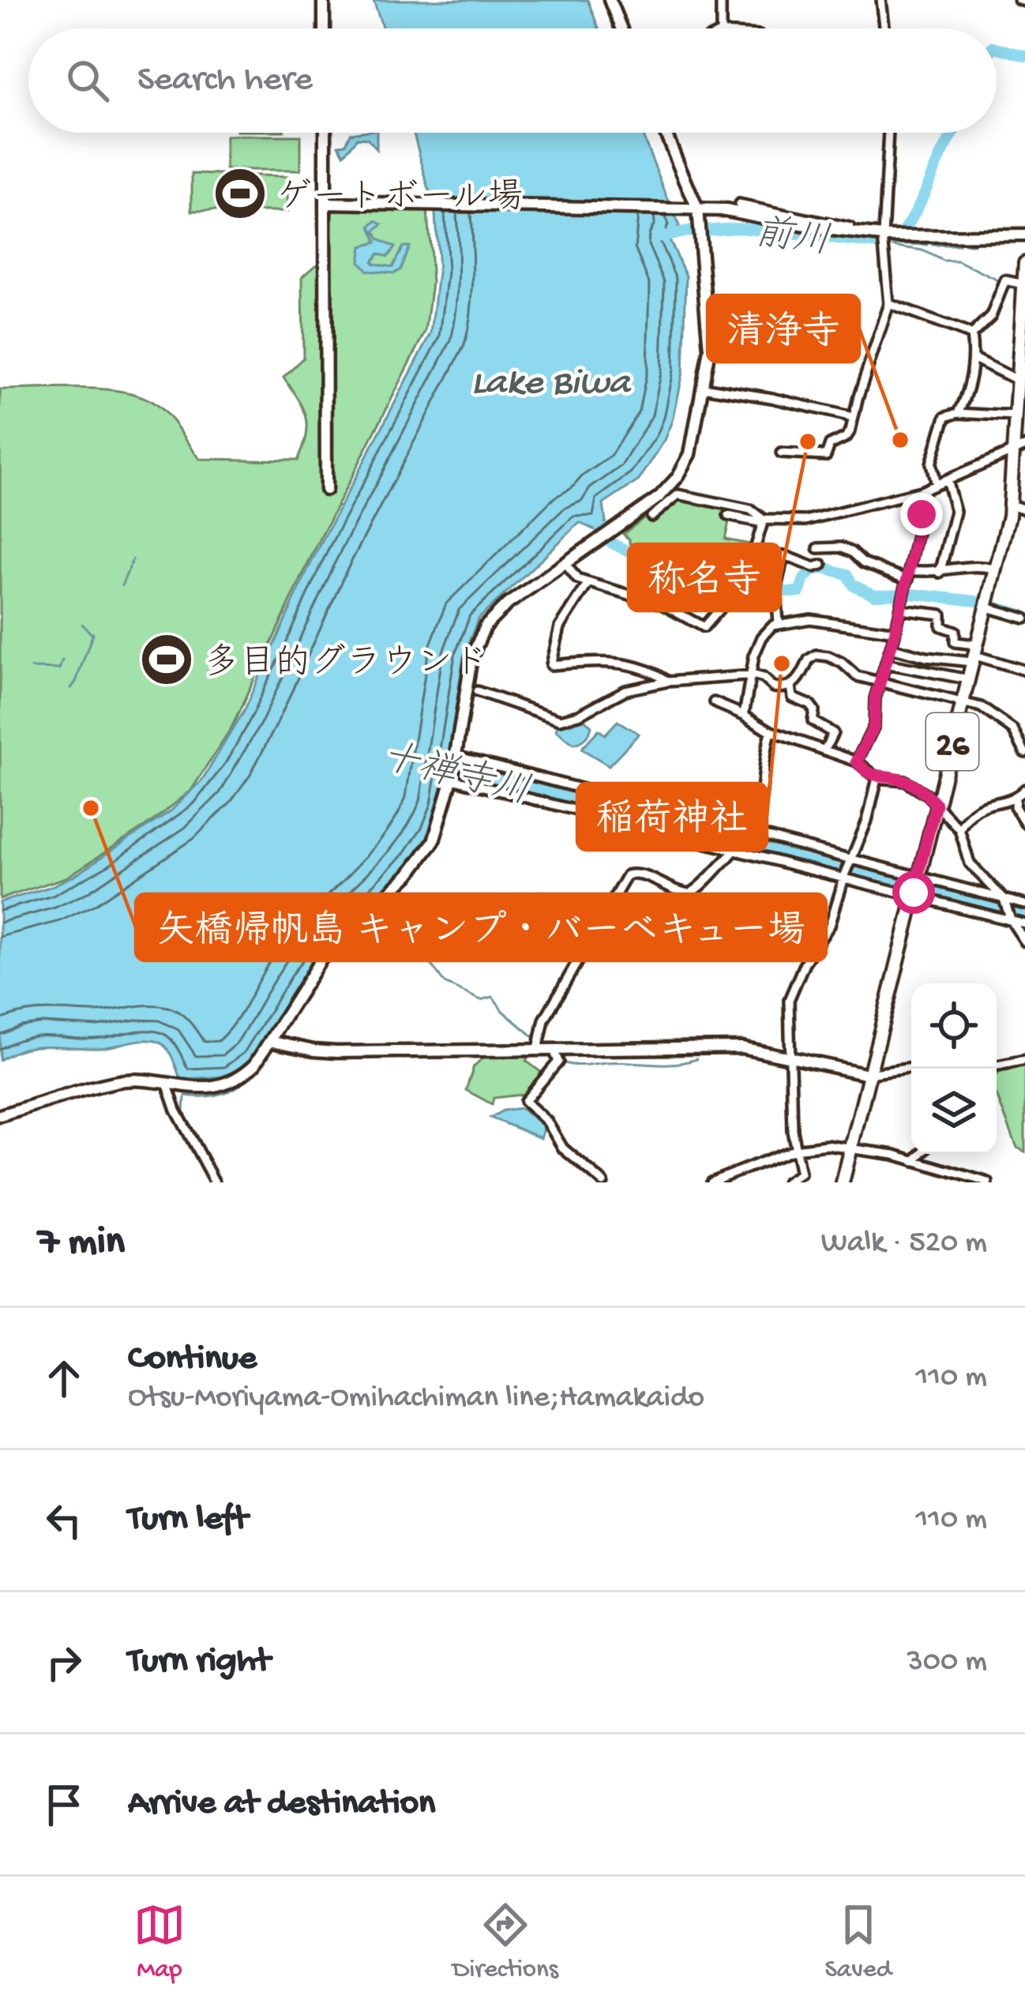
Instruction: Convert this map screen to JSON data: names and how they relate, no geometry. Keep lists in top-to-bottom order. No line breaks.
{"streets":{"main road":["26"]},"water":["前川","Lake Biwa","十禅寺川"],"places":{"sports":["ゲートボール場","多目的グラウンド"],"other":["清浄寺","称名寺","稲荷神社","矢橋帰帆島 キャンプ・バーベキュー場"]},"page":{"search":"Search here","heading":["7 min","Walk · 520 m"],"list":[["Continue","Otsu-Moriyama-Omihachiman line;Hamakaido","110 m"],["Turn left","110 m"],["Turn right","300 m"],"Arrive at destination"],"nav":["Map","Directions","Saved"]}}
